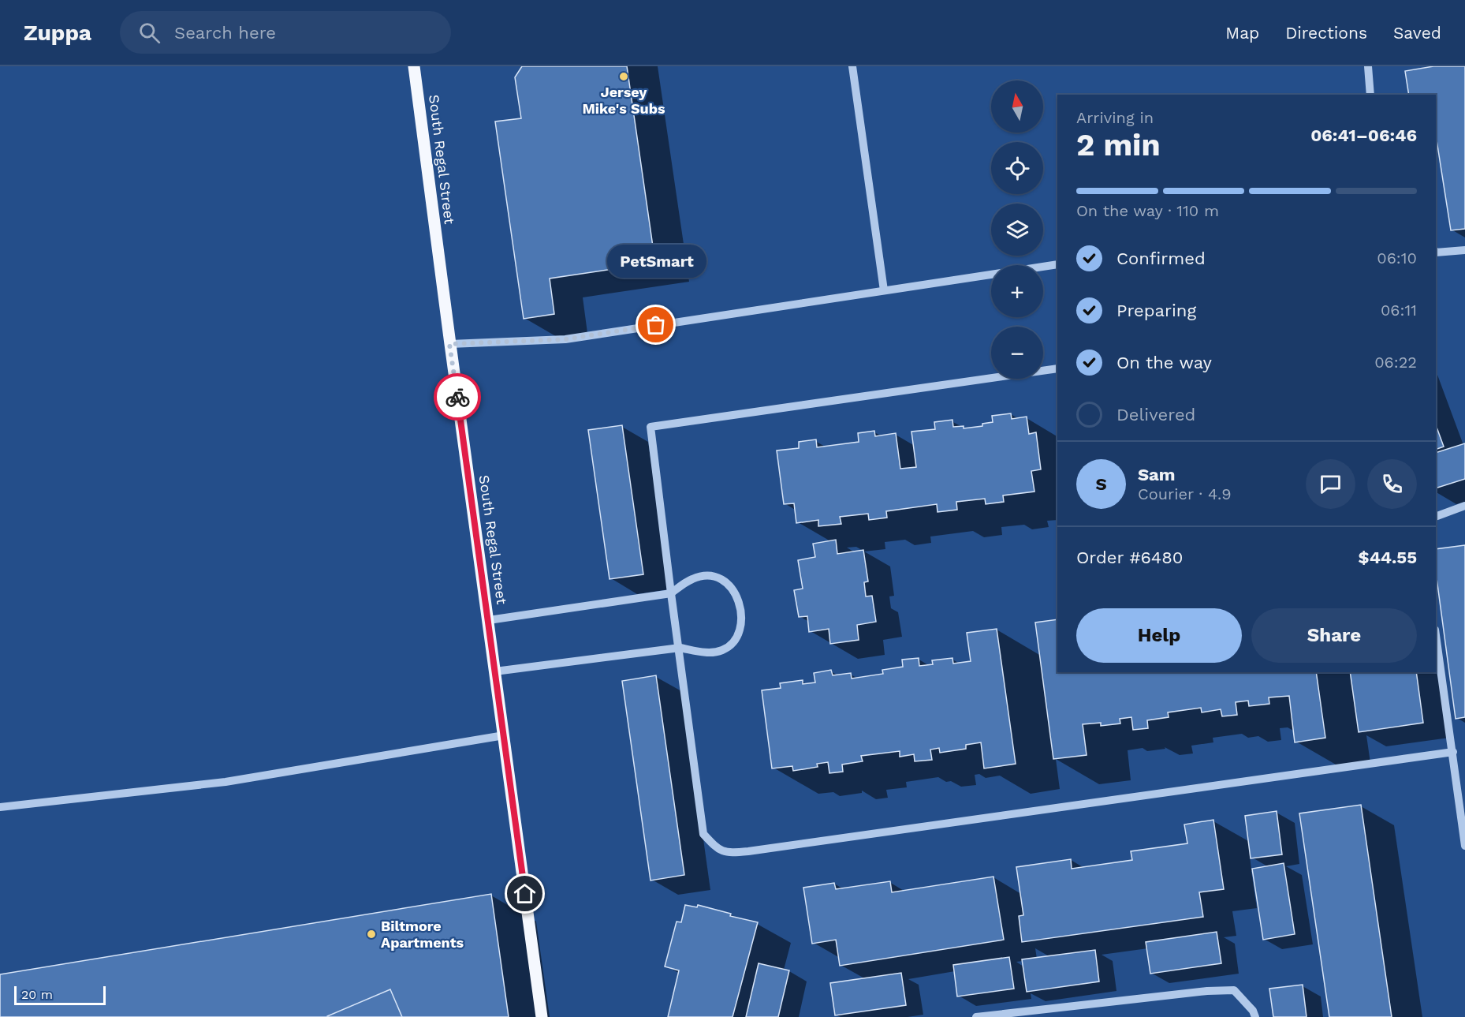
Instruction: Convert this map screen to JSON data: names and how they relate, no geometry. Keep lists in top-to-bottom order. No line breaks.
{"streets":{"main road":["South Regal Street"]},"places":["Jersey Mike's Subs","PetSmart","Biltmore Apartments"],"scale_bar":"20 m","north":"top","page":{"header":"Zuppa","search":"Search here","nav":["Map","Directions","Saved"],"map_buttons":["+","−"],"heading":["2 min","Arriving in","06:41–06:46"],"panel":["Sam","Courier · 4.9","Order #6480","$44.55"],"bar":"On the way · 110 m","list":[["Confirmed","06:10"],["Preparing","06:11"],["On the way","06:22"],"Delivered"],"bubble":"PetSmart","round":"S","buttons":["Help","Share"],"scale":"20 m"}}
